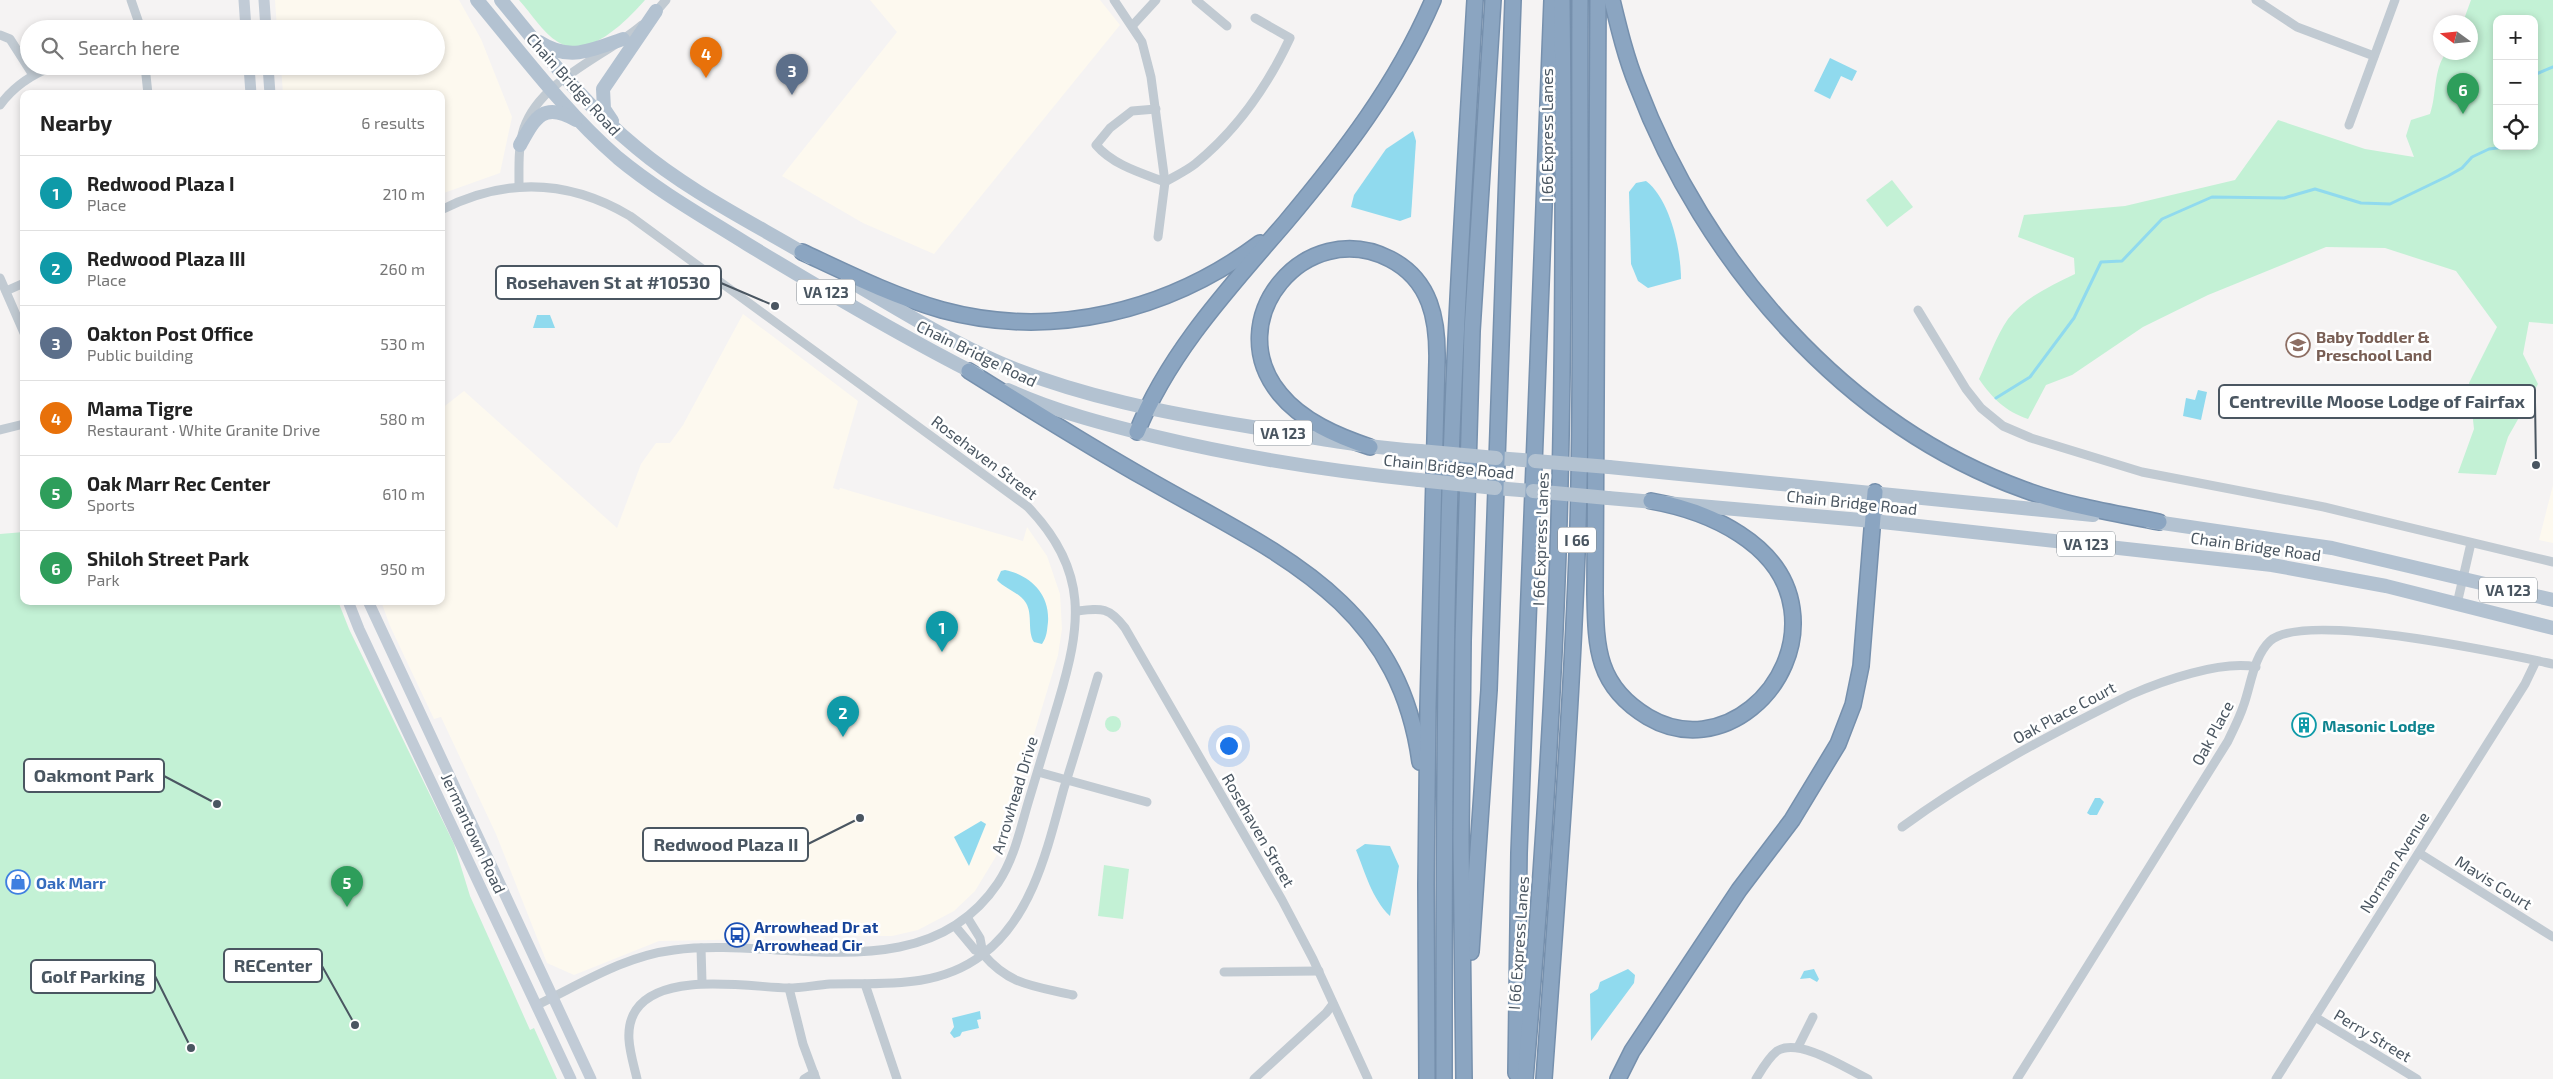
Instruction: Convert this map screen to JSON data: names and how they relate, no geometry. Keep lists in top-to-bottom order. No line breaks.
{"streets":{"highway":["I 66 Express Lanes","I 66"],"main road":["Chain Bridge Road","VA 123","Jermantown Road"],"street":["Rosehaven Street","Oak Place Court","Oak Place","Arrowhead Drive","Norman Avenue","Mavis Court","Perry Street"]},"crossings":[["Rosehaven Street","Arrowhead Drive"],["Oak Place Court","Oak Place"],["Oak Place","Norman Avenue"],["Arrowhead Drive","Jermantown Road"],["Norman Avenue","Mavis Court"],["Norman Avenue","Perry Street"]],"places":{"other":["Rosehaven St at #10530","Centreville Moose Lodge of Fairfax","Oakmont Park","Redwood Plaza II","RECenter","Golf Parking"],"school or university":["Baby Toddler & Preschool Land"],"building":["Masonic Lodge"],"shop":["Oak Marr"],"bus stop":["Arrowhead Dr at Arrowhead Cir"]},"north":"left","page":{"map_buttons":["+","−"],"search":"Search here","pins":["4","3","6","1","2","5"],"heading":["Nearby","6 results"],"list":[{"mark":"1","name":"Redwood Plaza I","note":"Place","value":"210 m"},{"mark":"2","name":"Redwood Plaza III","note":"Place","value":"260 m"},{"mark":"3","name":"Oakton Post Office","note":"Public building","value":"530 m"},{"mark":"4","name":"Mama Tigre","note":"Restaurant · White Granite Drive","value":"580 m"},{"mark":"5","name":"Oak Marr Rec Center","note":"Sports","value":"610 m"},{"mark":"6","name":"Shiloh Street Park","note":"Park","value":"950 m"}]}}
